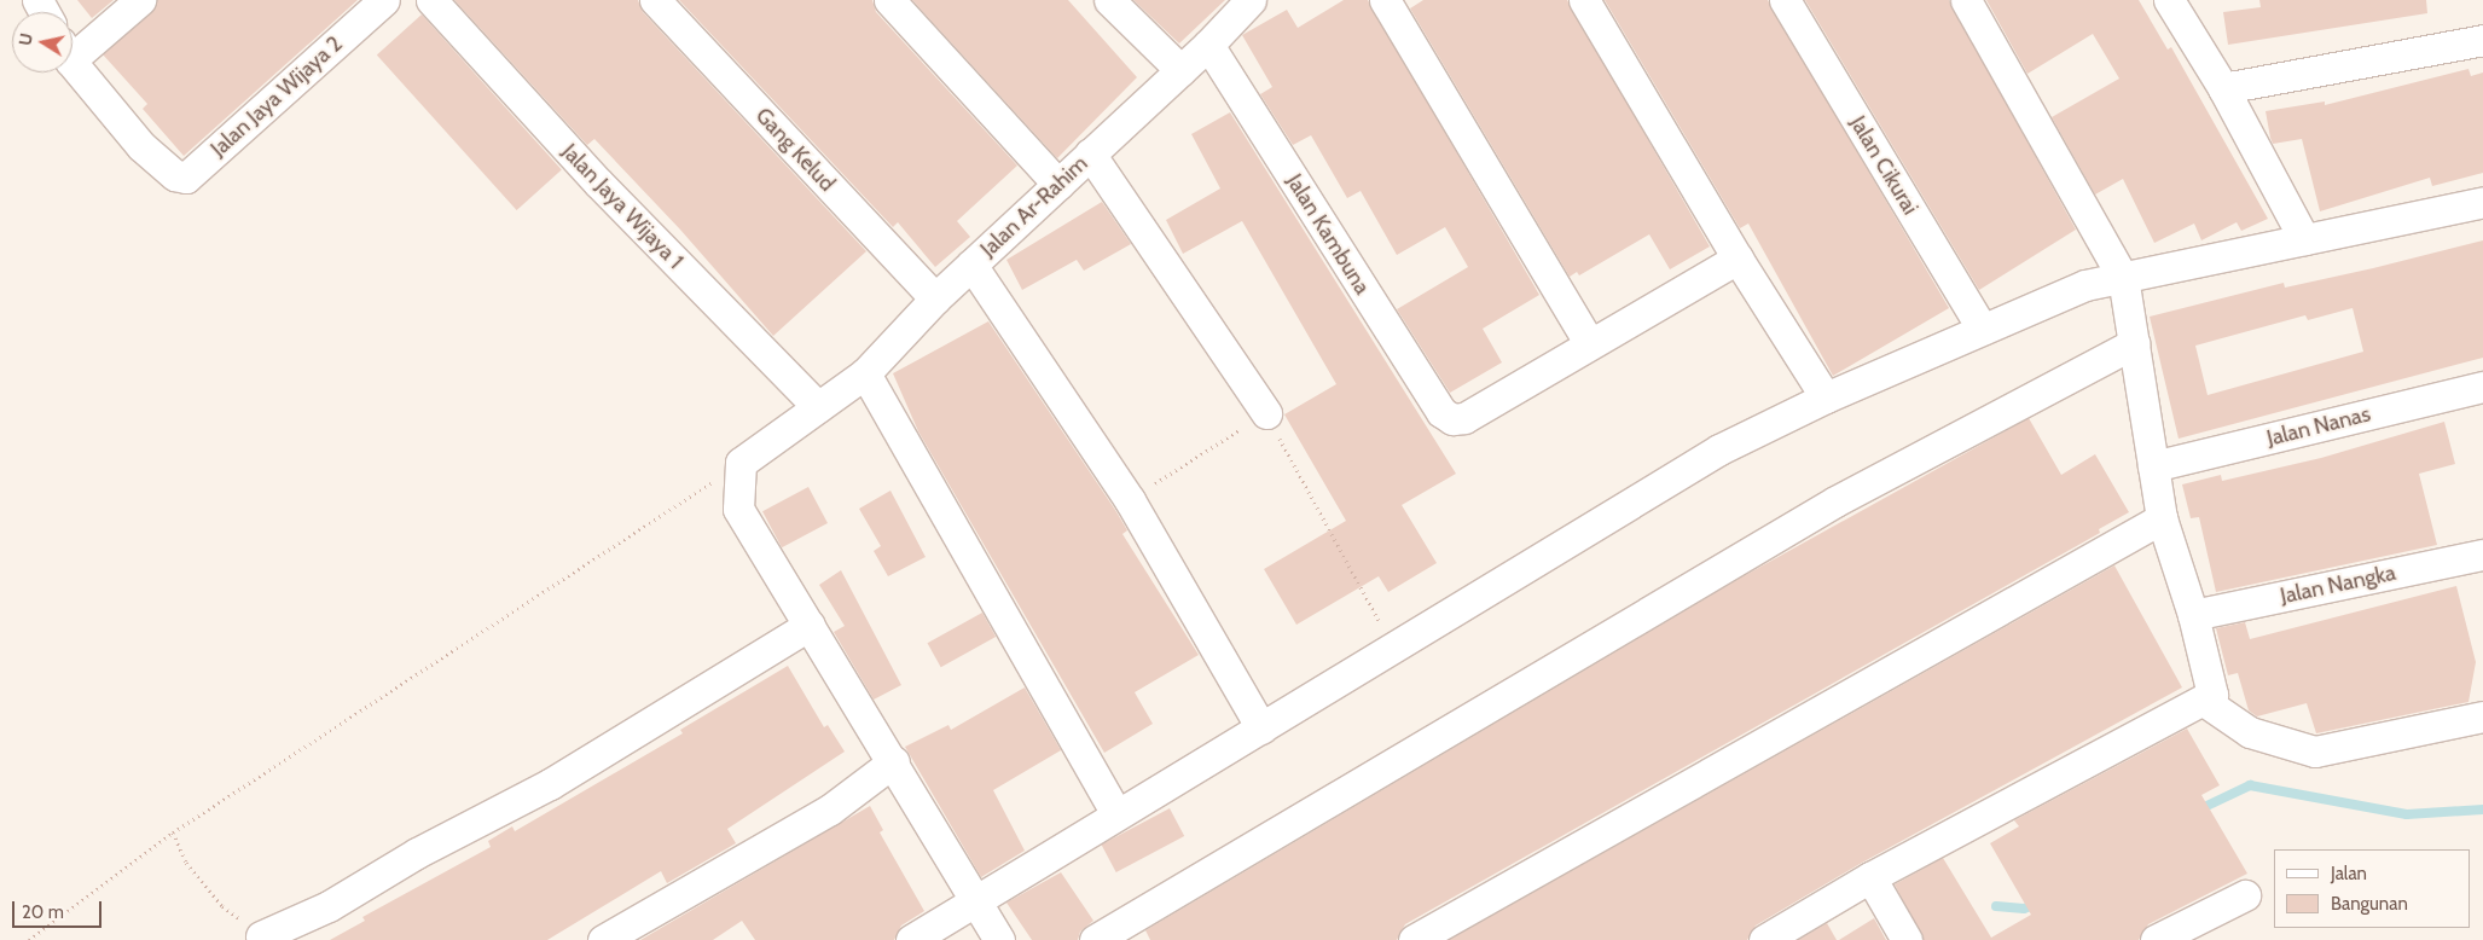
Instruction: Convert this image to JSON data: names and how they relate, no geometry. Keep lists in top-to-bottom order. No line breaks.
{"streets":{"street":["Jalan Jaya Wijaya 2","Gang Kelud","Jalan Cikurai","Jalan Jaya Wijaya 1","Jalan Ar-Rahim","Jalan Kambuna","Jalan Nanas","Jalan Nangka"]},"crossings":[["Gang Kelud","Jalan Ar-Rahim"],["Jalan Jaya Wijaya 1","Jalan Ar-Rahim"],["Jalan Ar-Rahim","Jalan Kambuna"]],"legend":["Jalan","Bangunan"],"scale_bar":"20 m","north":"left"}
